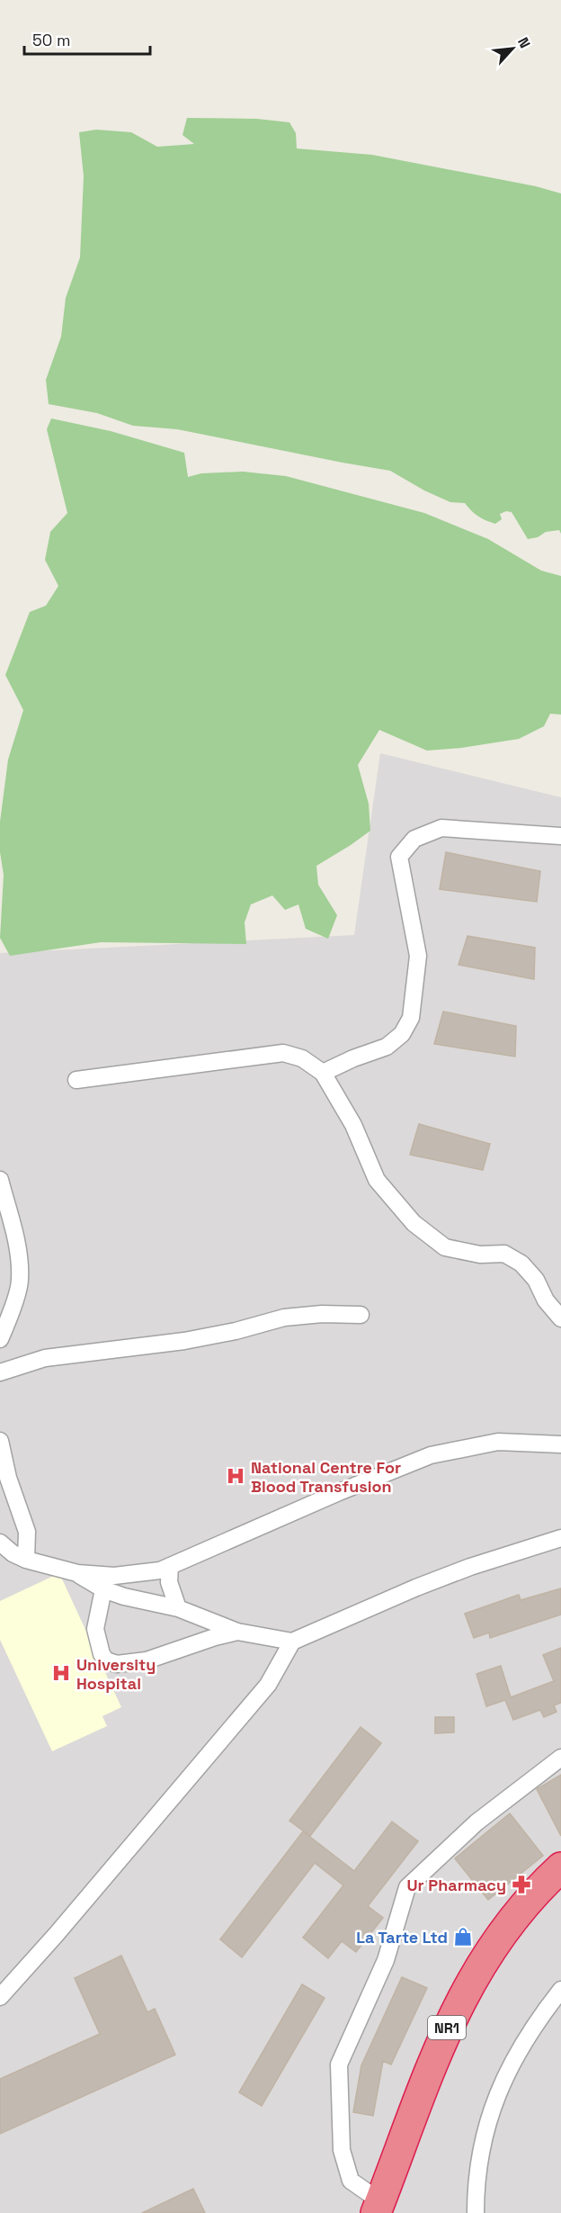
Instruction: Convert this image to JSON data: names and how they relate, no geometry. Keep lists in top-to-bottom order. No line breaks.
{"streets":{"highway":["NR1"]},"places":{"hospital":["National Centre For Blood Transfusion","University Hospital"],"pharmacy":["Ur Pharmacy"],"shop":["La Tarte Ltd"]},"scale_bar":"50 m","north":"top right"}
